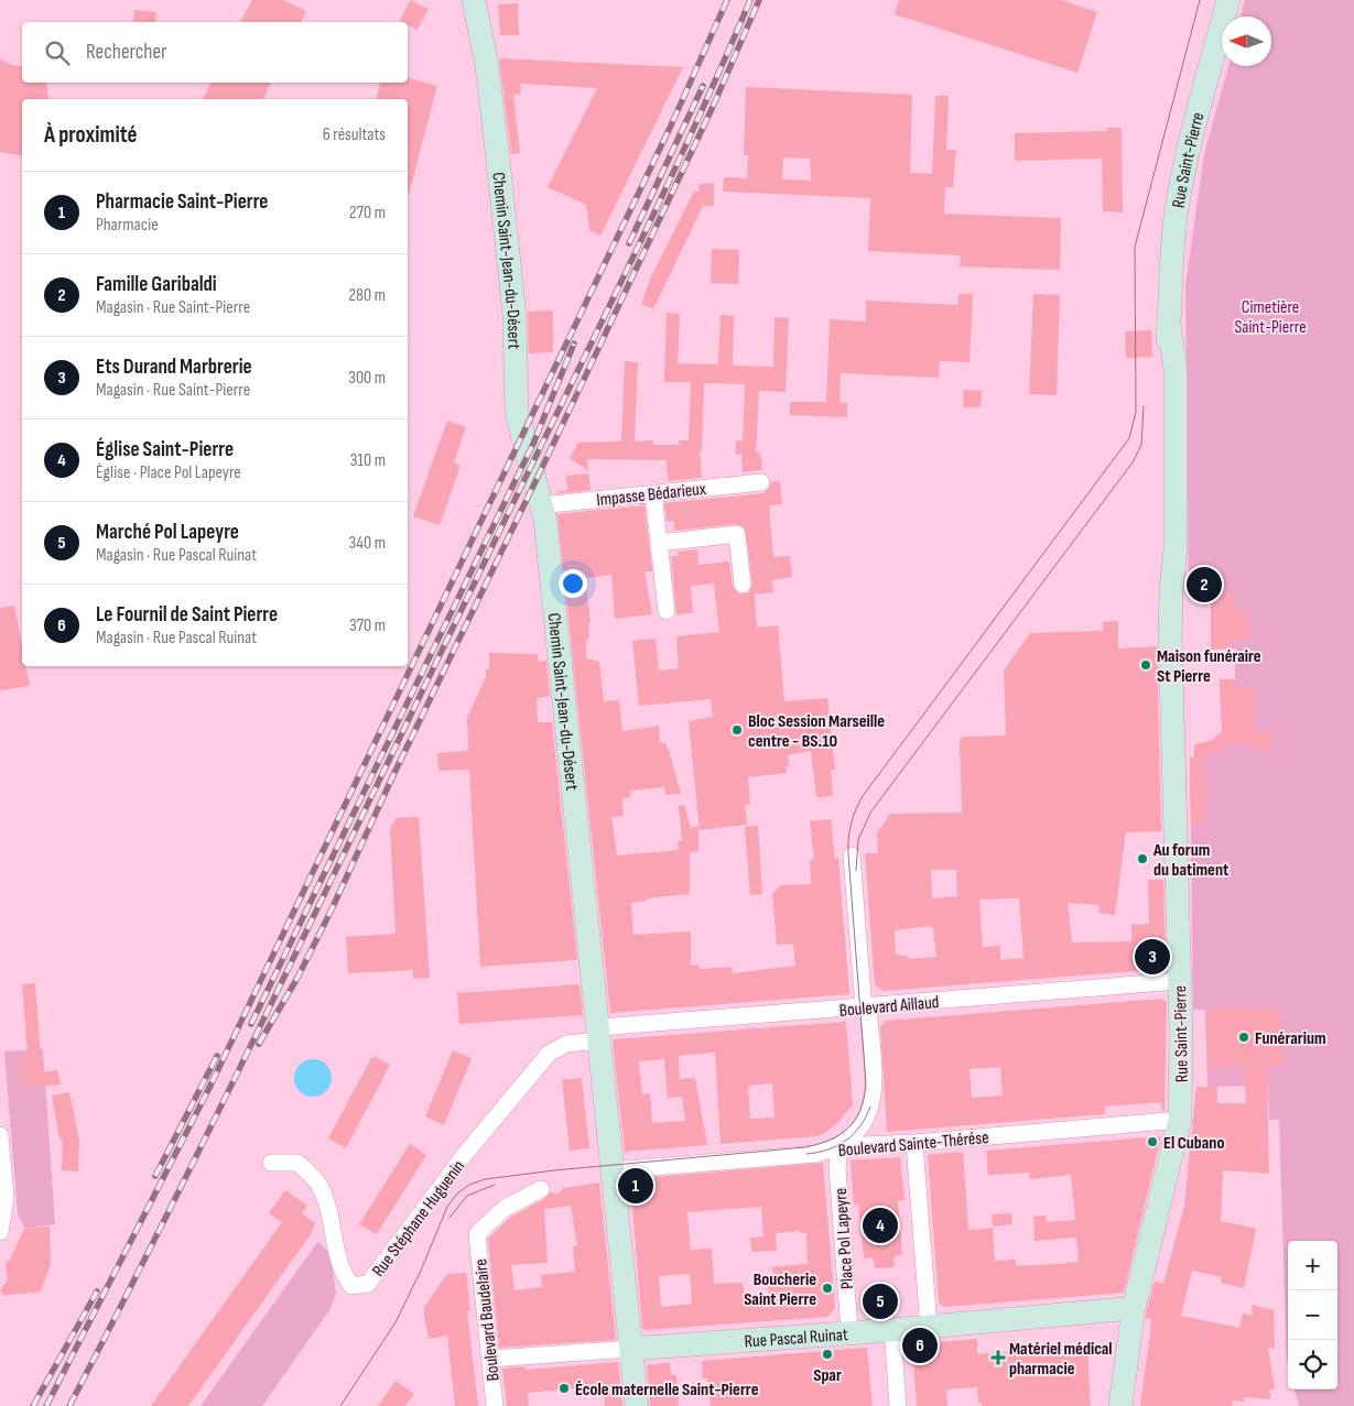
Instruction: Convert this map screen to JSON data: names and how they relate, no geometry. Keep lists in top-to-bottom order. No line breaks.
{"streets":{"street":["Rue Saint-Pierre","Chemin Saint-Jean-du-Désert","Impasse Bédarieux","Boulevard Aillaud","Boulevard Sainte-Thérése","Rue Stéphane Huguenin","Place Pol Lapeyre","Boulevard Baudelaire","Rue Pascal Ruinat"]},"crossings":[["Rue Saint-Pierre","Boulevard Aillaud"],["Rue Saint-Pierre","Boulevard Sainte-Thérése"],["Rue Saint-Pierre","Rue Pascal Ruinat"],["Chemin Saint-Jean-du-Désert","Impasse Bédarieux"],["Chemin Saint-Jean-du-Désert","Boulevard Aillaud"],["Chemin Saint-Jean-du-Désert","Boulevard Sainte-Thérése"],["Chemin Saint-Jean-du-Désert","Rue Stéphane Huguenin"],["Chemin Saint-Jean-du-Désert","Rue Pascal Ruinat"],["Boulevard Aillaud","Rue Stéphane Huguenin"],["Boulevard Sainte-Thérése","Place Pol Lapeyre"],["Place Pol Lapeyre","Rue Pascal Ruinat"],["Boulevard Baudelaire","Rue Pascal Ruinat"]],"parks":["Cimetière Saint-Pierre"],"places":{"other":["Maison funéraire St Pierre","Bloc Session Marseille centre - BS.10","Au forum du batiment","Funérarium","El Cubano","Boucherie Saint Pierre","Spar","École maternelle Saint-Pierre"],"health":["Matériel médical pharmacie"]},"north":"left","page":{"search":"Rechercher","heading":["À proximité","6 résultats"],"list":[{"mark":"1","name":"Pharmacie Saint-Pierre","note":"Pharmacie","value":"270 m"},{"mark":"2","name":"Famille Garibaldi","note":"Magasin · Rue Saint-Pierre","value":"280 m"},{"mark":"3","name":"Ets Durand Marbrerie","note":"Magasin · Rue Saint-Pierre","value":"300 m"},{"mark":"4","name":"Église Saint-Pierre","note":"Église · Place Pol Lapeyre","value":"310 m"},{"mark":"5","name":"Marché Pol Lapeyre","note":"Magasin · Rue Pascal Ruinat","value":"340 m"},{"mark":"6","name":"Le Fournil de Saint Pierre","note":"Magasin · Rue Pascal Ruinat","value":"370 m"}],"pins":["2","3","1","4","5","6"],"map_buttons":["+","−"]}}
